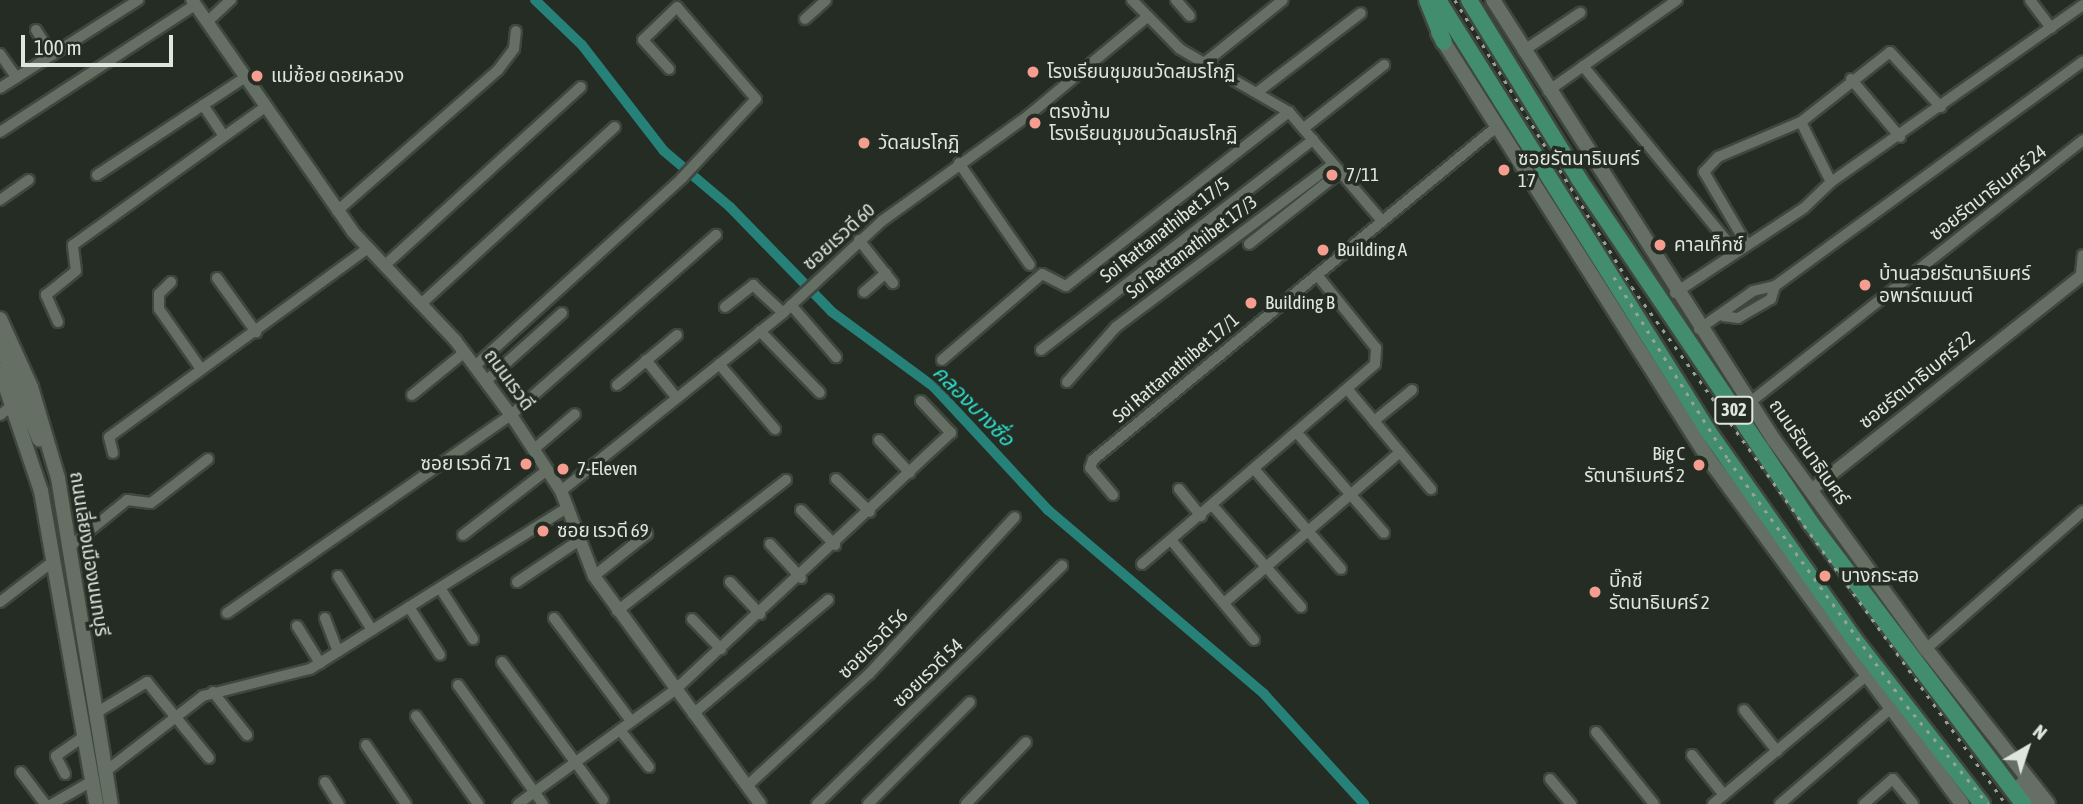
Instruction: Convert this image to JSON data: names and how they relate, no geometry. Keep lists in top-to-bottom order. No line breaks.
{"streets":{"main road":["302","ถนนรัตนาธิเบศร์","ถนนเลี่ยงเมืองนนทบุรี"],"street":["ซอยรัตนาธิเบศร์ 24","Soi Rattanathibet 17/5","ซอยเรวดี 60","Soi Rattanathibet 17/3","Soi Rattanathibet 17/1","ถนนเรวดี","ซอยรัตนาธิเบศร์ 22","ซอยเรวดี 56","ซอยเรวดี 54"]},"crossings":[["ซอยรัตนาธิเบศร์ 24","ถนนรัตนาธิเบศร์"],["ซอยเรวดี 60","ถนนเรวดี"],["ถนนเรวดี","ซอยเรวดี 56"],["ซอยรัตนาธิเบศร์ 22","ถนนรัตนาธิเบศร์"]],"water":["คลองบางซื่อ"],"places":["โรงเรียนชุมชนวัดสมรโกฏิ","แม่ช้อย ดอยหลวง","ตรงข้าม โรงเรียนชุมชนวัดสมรโกฏิ","วัดสมรโกฏิ","ซอยรัตนาธิเบศร์ 17","7/11","คาลเท็กซ์","Building A","บ้านสวยรัตนาธิเบศร์ อพาร์ตเมนต์","Building B","ซอย เรวดี 71","Big C รัตนาธิเบศร์ 2","7-Eleven","ซอย เรวดี 69","บางกระสอ","บิ๊กซี รัตนาธิเบศร์ 2"],"scale_bar":"100 m","north":"top right"}
